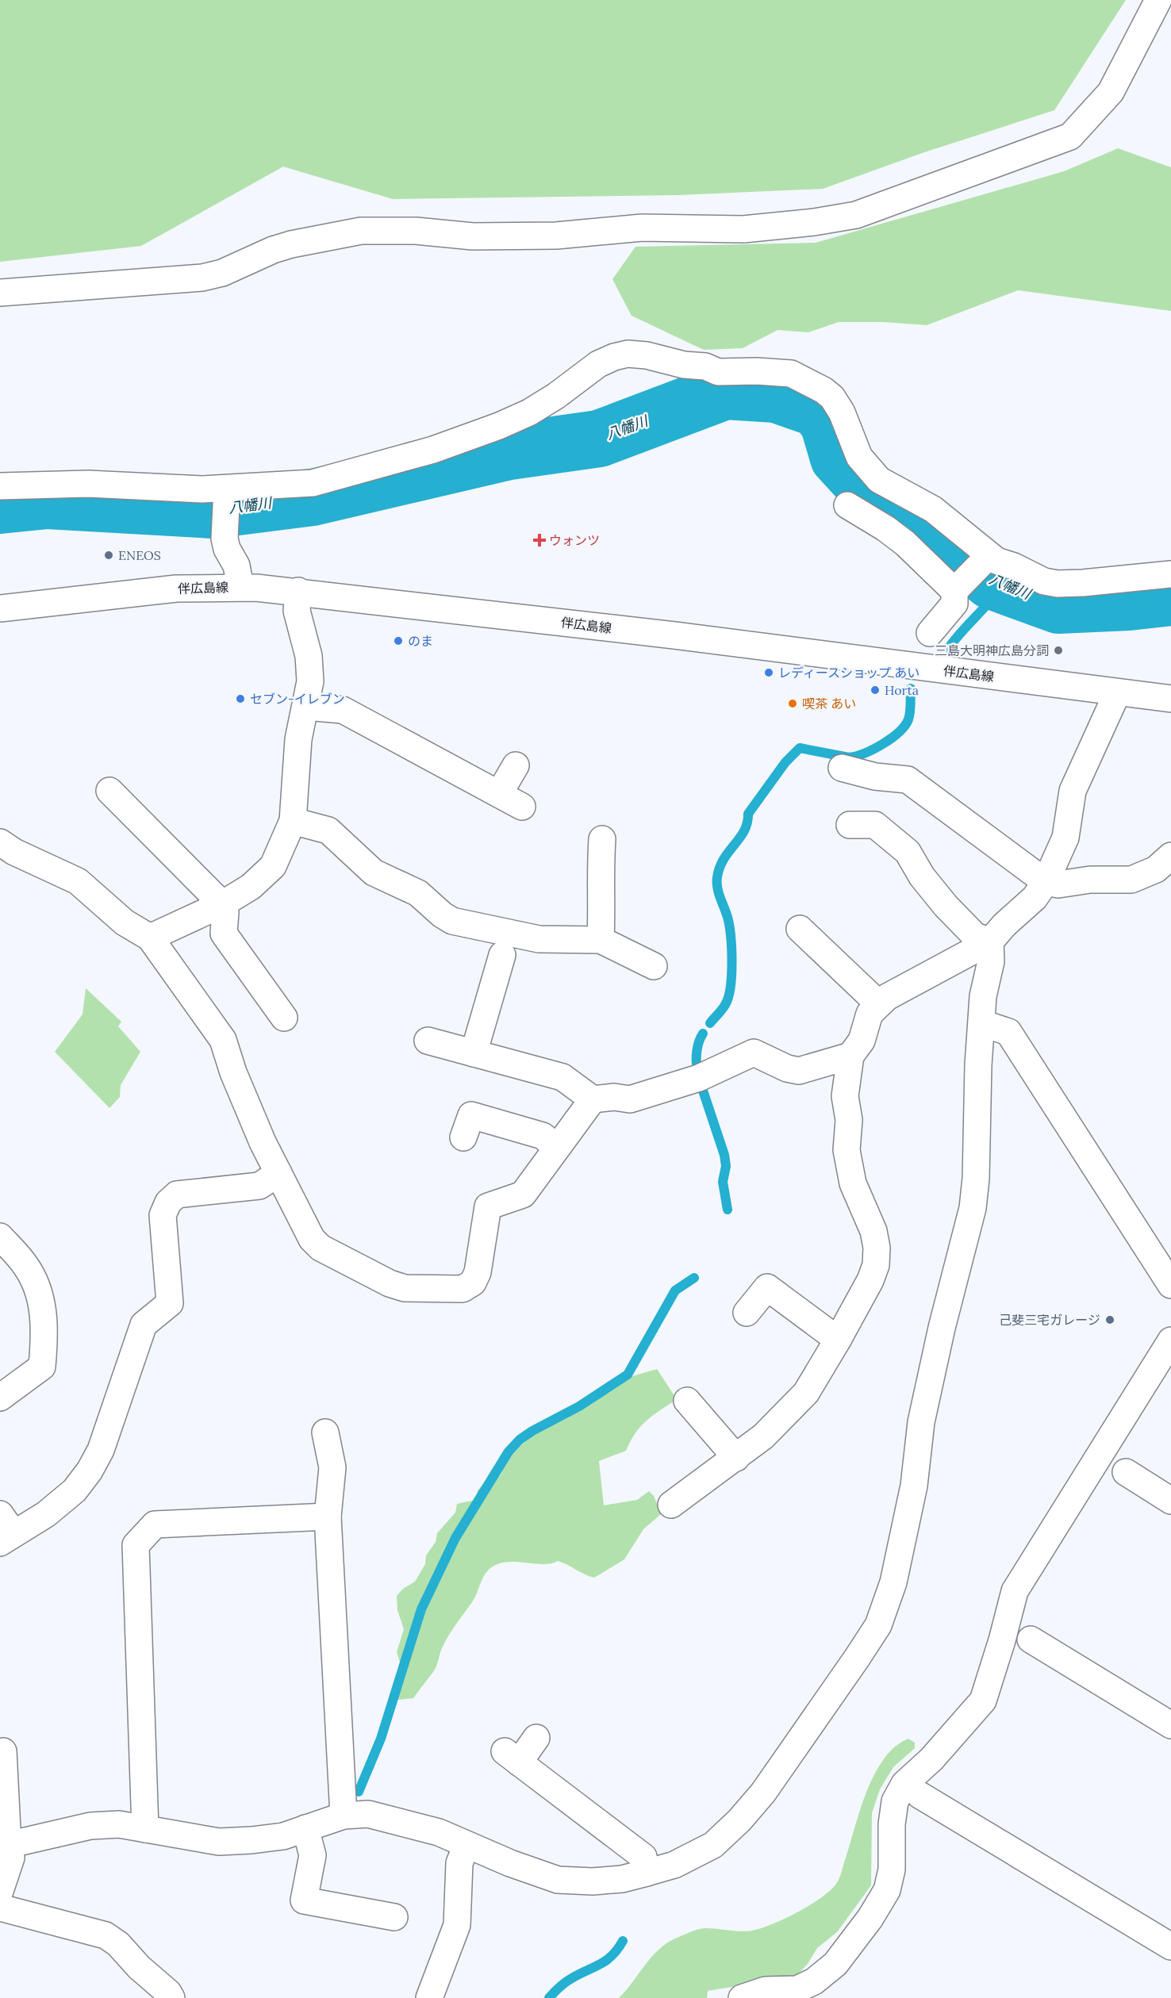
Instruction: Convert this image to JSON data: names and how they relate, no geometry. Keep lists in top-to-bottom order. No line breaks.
{"streets":{"street":["伴広島線"]},"water":["八幡川"],"places":{"health":["ウォンツ"],"other":["ENEOS","のま","三島大明神広島分詞","レディースショップ あい","Horta","セブン-イレブン","喫茶 あい","己斐三宅ガレージ"]}}
